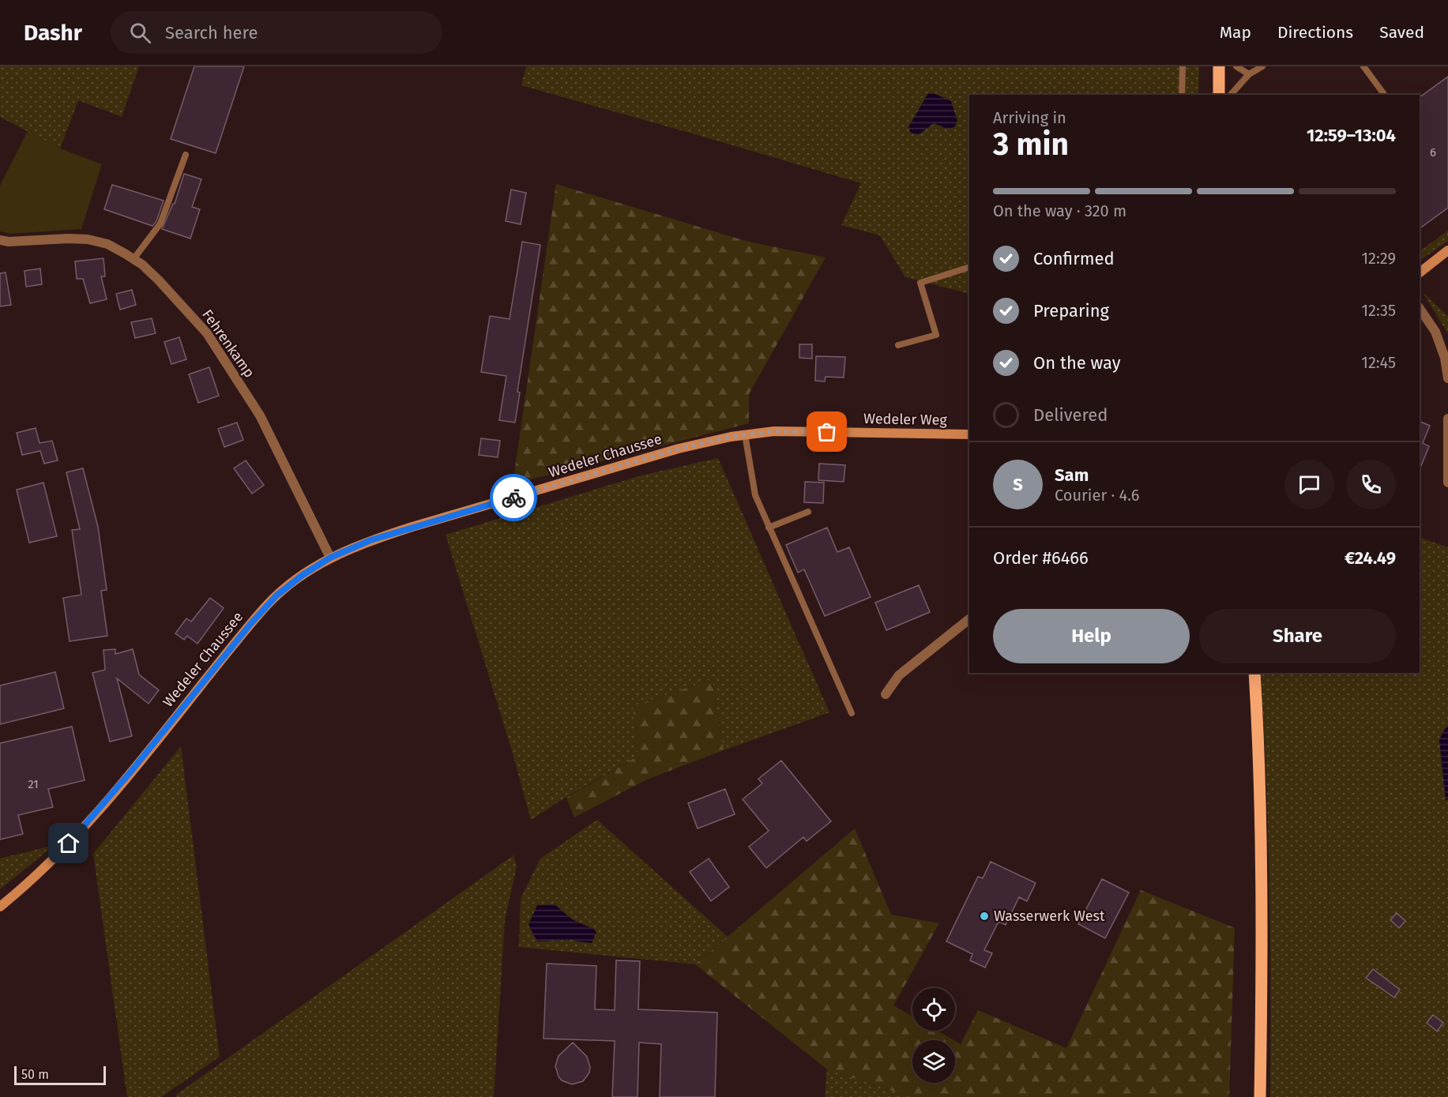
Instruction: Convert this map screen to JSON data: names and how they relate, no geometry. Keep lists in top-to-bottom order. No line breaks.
{"streets":{"main road":["Wedeler Weg","Wedeler Chaussee"],"street":["Fehrenkamp"]},"crossings":[["Fehrenkamp","Wedeler Chaussee"],["Wedeler Weg","Wedeler Chaussee"]],"places":["Wasserwerk West"],"house_numbers":["6","21"],"scale_bar":"50 m","page":{"header":"Dashr","search":"Search here","nav":["Map","Directions","Saved"],"heading":["3 min","Arriving in","12:59–13:04"],"panel":["Sam","Courier · 4.6","Order #6466","€24.49"],"bar":"On the way · 320 m","list":[["Confirmed","12:29"],["Preparing","12:35"],["On the way","12:45"],"Delivered"],"round":"S","buttons":["Help","Share"],"scale":"50 m"}}
